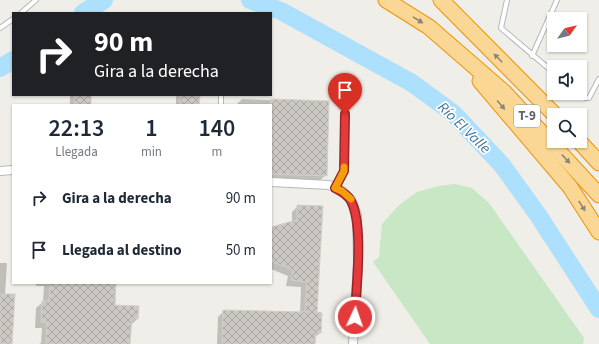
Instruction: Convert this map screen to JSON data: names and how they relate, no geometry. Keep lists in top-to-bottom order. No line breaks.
{"streets":{"highway":["T-9"]},"water":["Río El Valle"],"north":"top right","page":{"turn":["90 m","Gira a la derecha"],"eta":["22:13","Llegada","1","min","140","m"],"list":[{"name":"Gira a la derecha","value":"90 m"},{"name":"Llegada al destino","value":"50 m"}]}}
